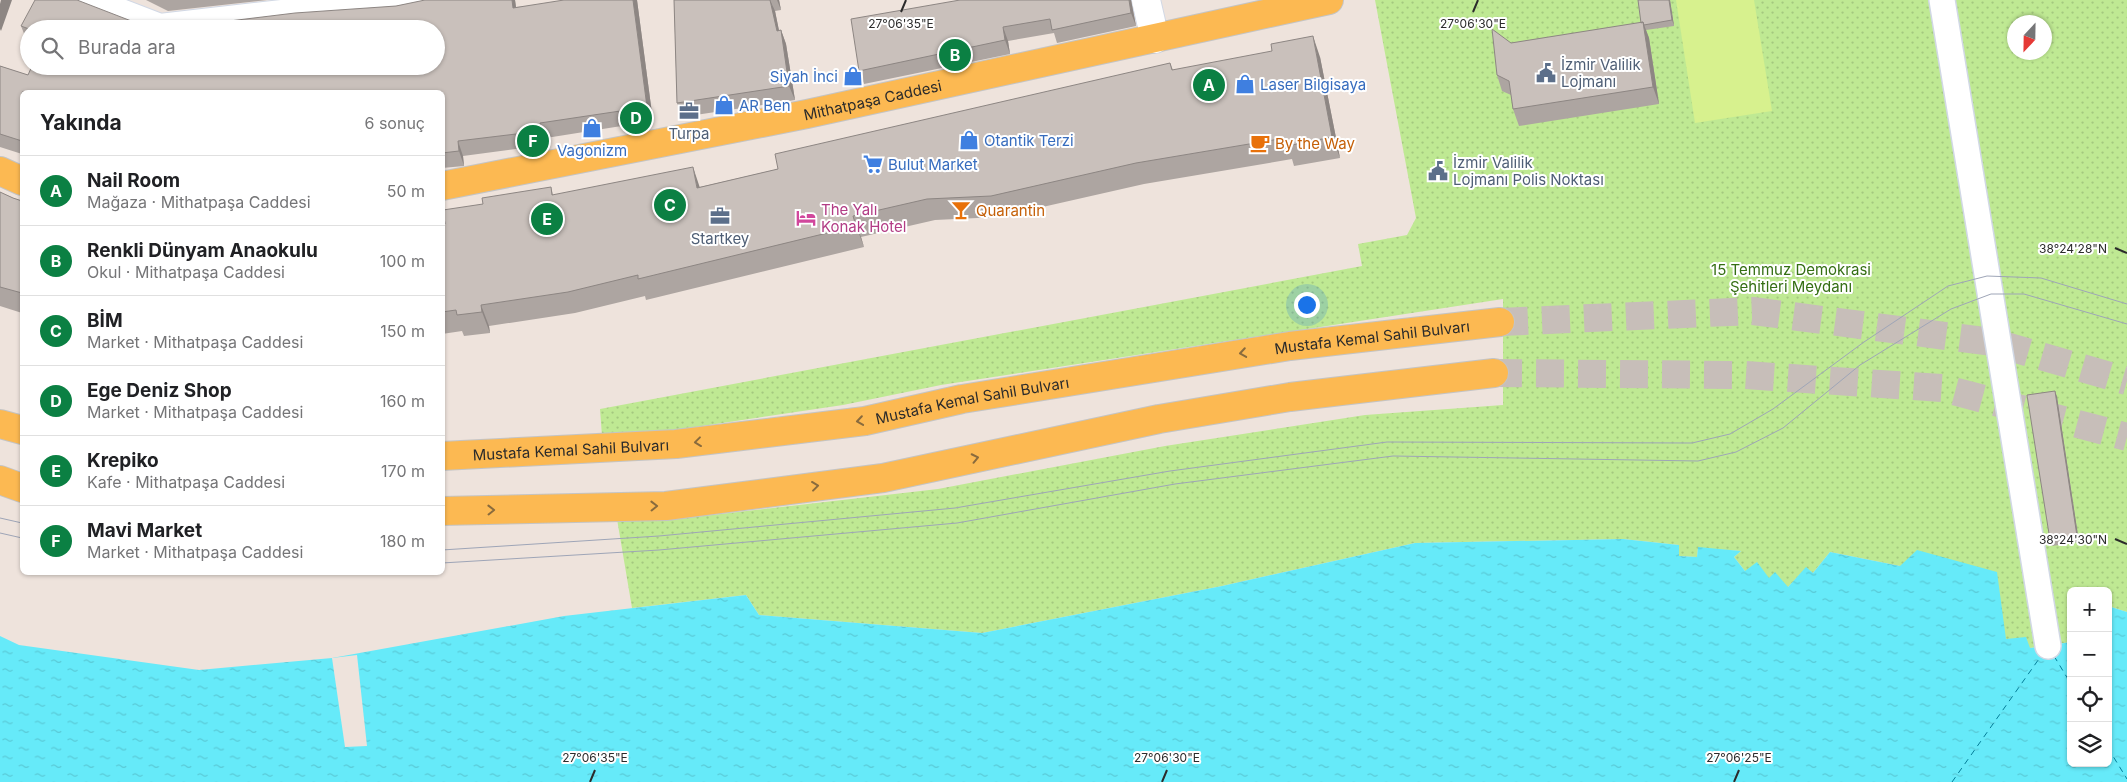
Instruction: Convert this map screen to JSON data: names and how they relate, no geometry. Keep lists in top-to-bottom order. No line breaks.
{"streets":{"main road":["Mithatpaşa Caddesi","Mustafa Kemal Sahil Bulvarı"]},"parks":["15 Temmuz Demokrasi Şehitleri Meydanı"],"places":{"public building":["İzmir Valilik Lojmanı","İzmir Valilik Lojmanı Polis Noktası"],"shop":["Siyah İnci","Laser Bilgisaya","AR Ben","Vagonizm","Otantik Terzi"],"office":["Turpa","Startkey"],"cafe":["By the Way"],"supermarket":["Bulut Market"],"bar":["Quarantin"],"hotel":["The Yalı Konak Hotel"]},"north":"bottom","page":{"search":"Burada ara","pins":["B","A","D","F","C","E"],"heading":["Yakında","6 sonuç"],"list":[{"mark":"A","name":"Nail Room","note":"Mağaza · Mithatpaşa Caddesi","value":"50 m"},{"mark":"B","name":"Renkli Dünyam Anaokulu","note":"Okul · Mithatpaşa Caddesi","value":"100 m"},{"mark":"C","name":"BİM","note":"Market · Mithatpaşa Caddesi","value":"150 m"},{"mark":"D","name":"Ege Deniz Shop","note":"Market · Mithatpaşa Caddesi","value":"160 m"},{"mark":"E","name":"Krepiko","note":"Kafe · Mithatpaşa Caddesi","value":"170 m"},{"mark":"F","name":"Mavi Market","note":"Market · Mithatpaşa Caddesi","value":"180 m"}],"map_buttons":["+","−"]},"coordinates":["27°06'35\"E","27°06'30\"E","38°24'28\"N","38°24'30\"N","27°06'25\"E"]}
